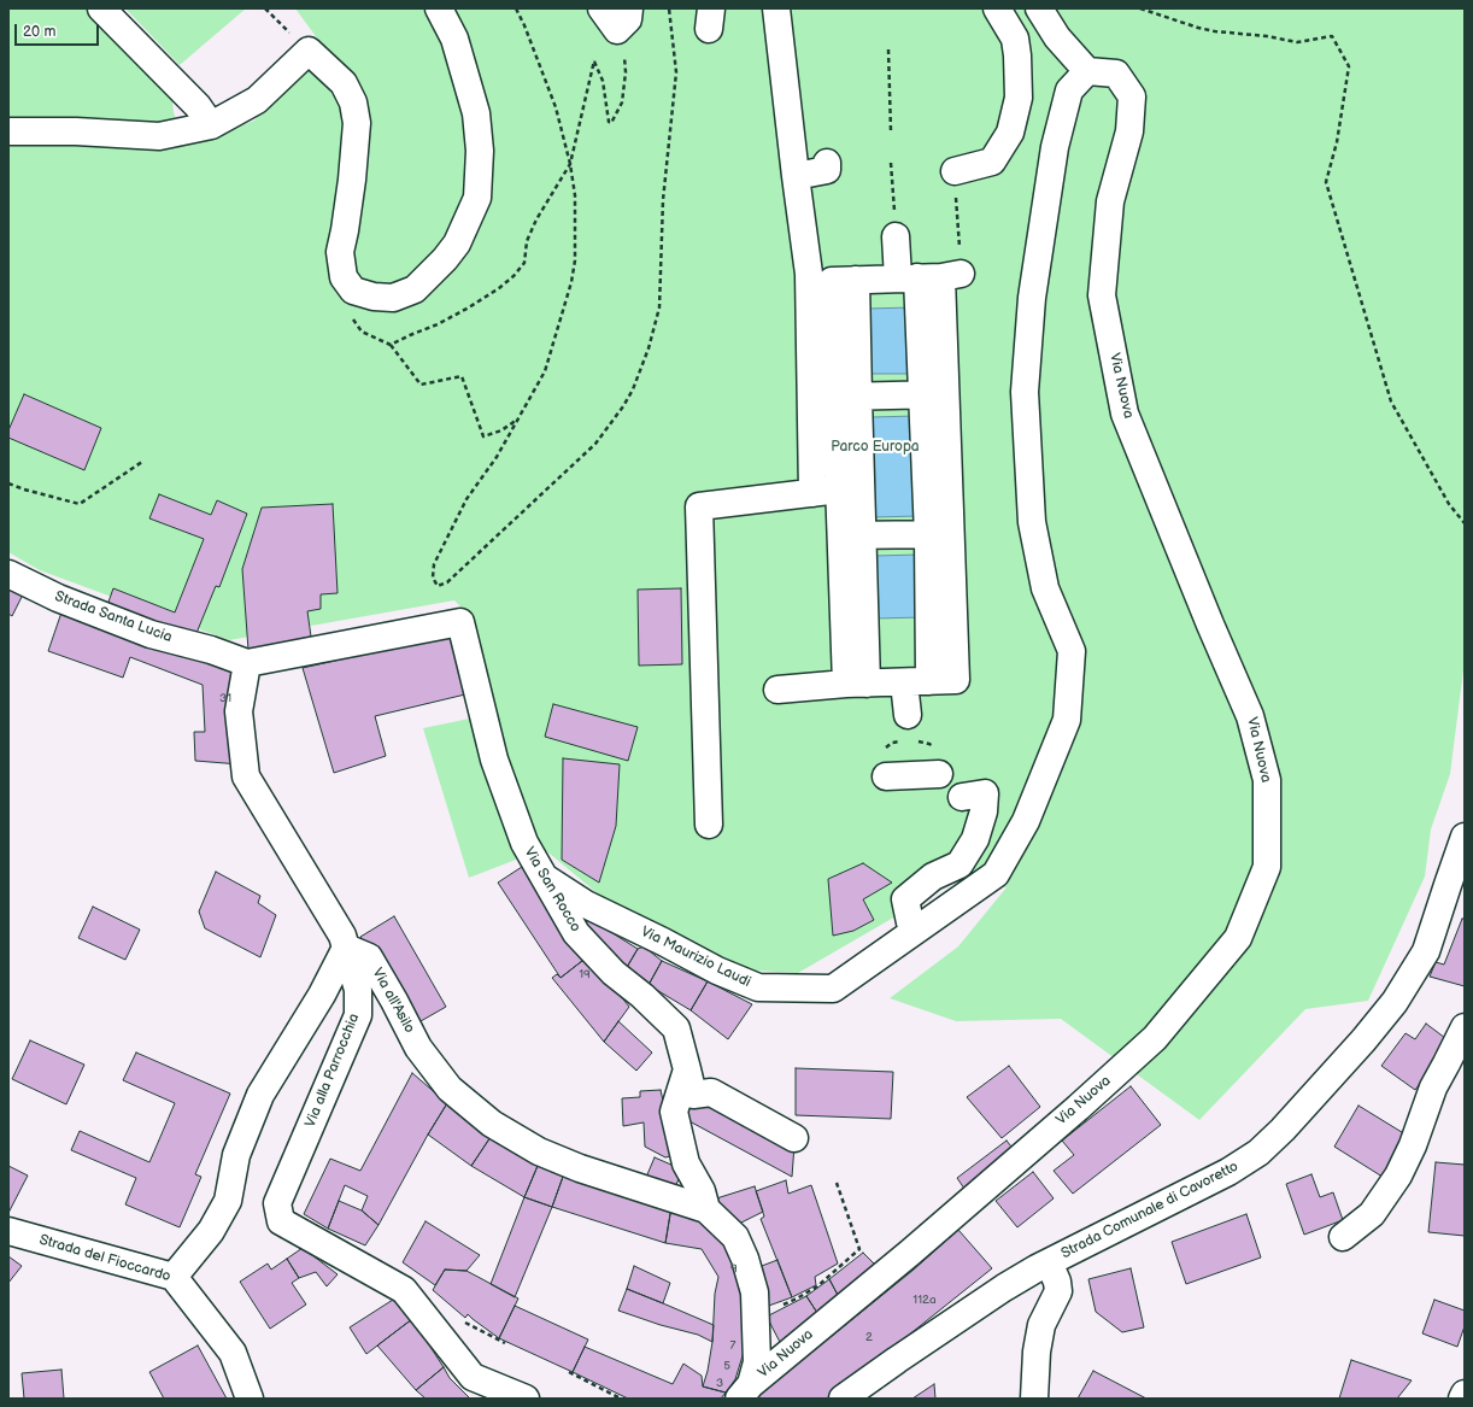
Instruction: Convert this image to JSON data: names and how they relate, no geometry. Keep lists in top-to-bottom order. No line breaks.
{"streets":{"street":["Via Nuova","Strada Santa Lucia","Via San Rocco","Via Maurizio Laudi","Via all'Asilo","Via alla Parrocchia","Strada Comunale di Cavoretto","Strada del Fioccardo"]},"crossings":[["Via Nuova","Via Maurizio Laudi"],["Strada Santa Lucia","Via San Rocco"],["Strada Santa Lucia","Via alla Parrocchia"],["Via San Rocco","Via Maurizio Laudi"],["Via San Rocco","Via alla Parrocchia"],["Via all'Asilo","Via alla Parrocchia"]],"parks":["Parco Europa"],"house_numbers":["31","19","9","112a","2","7","5","3"],"scale_bar":"20 m"}
